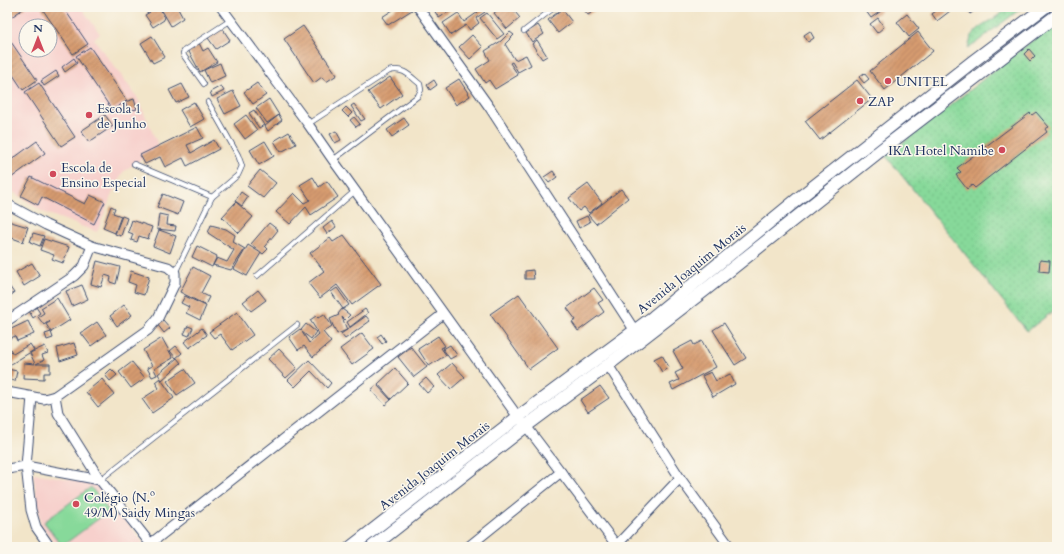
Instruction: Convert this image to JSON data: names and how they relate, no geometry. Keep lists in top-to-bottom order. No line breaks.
{"streets":{"street":["Avenida Joaquim Morais"]},"places":["UNITEL","ZAP","Escola 1 de Junho","IKA Hotel Namibe","Escola de Ensino Especial","Colégio (N.º 49/M) Saidy Mingas"],"north":"top"}
